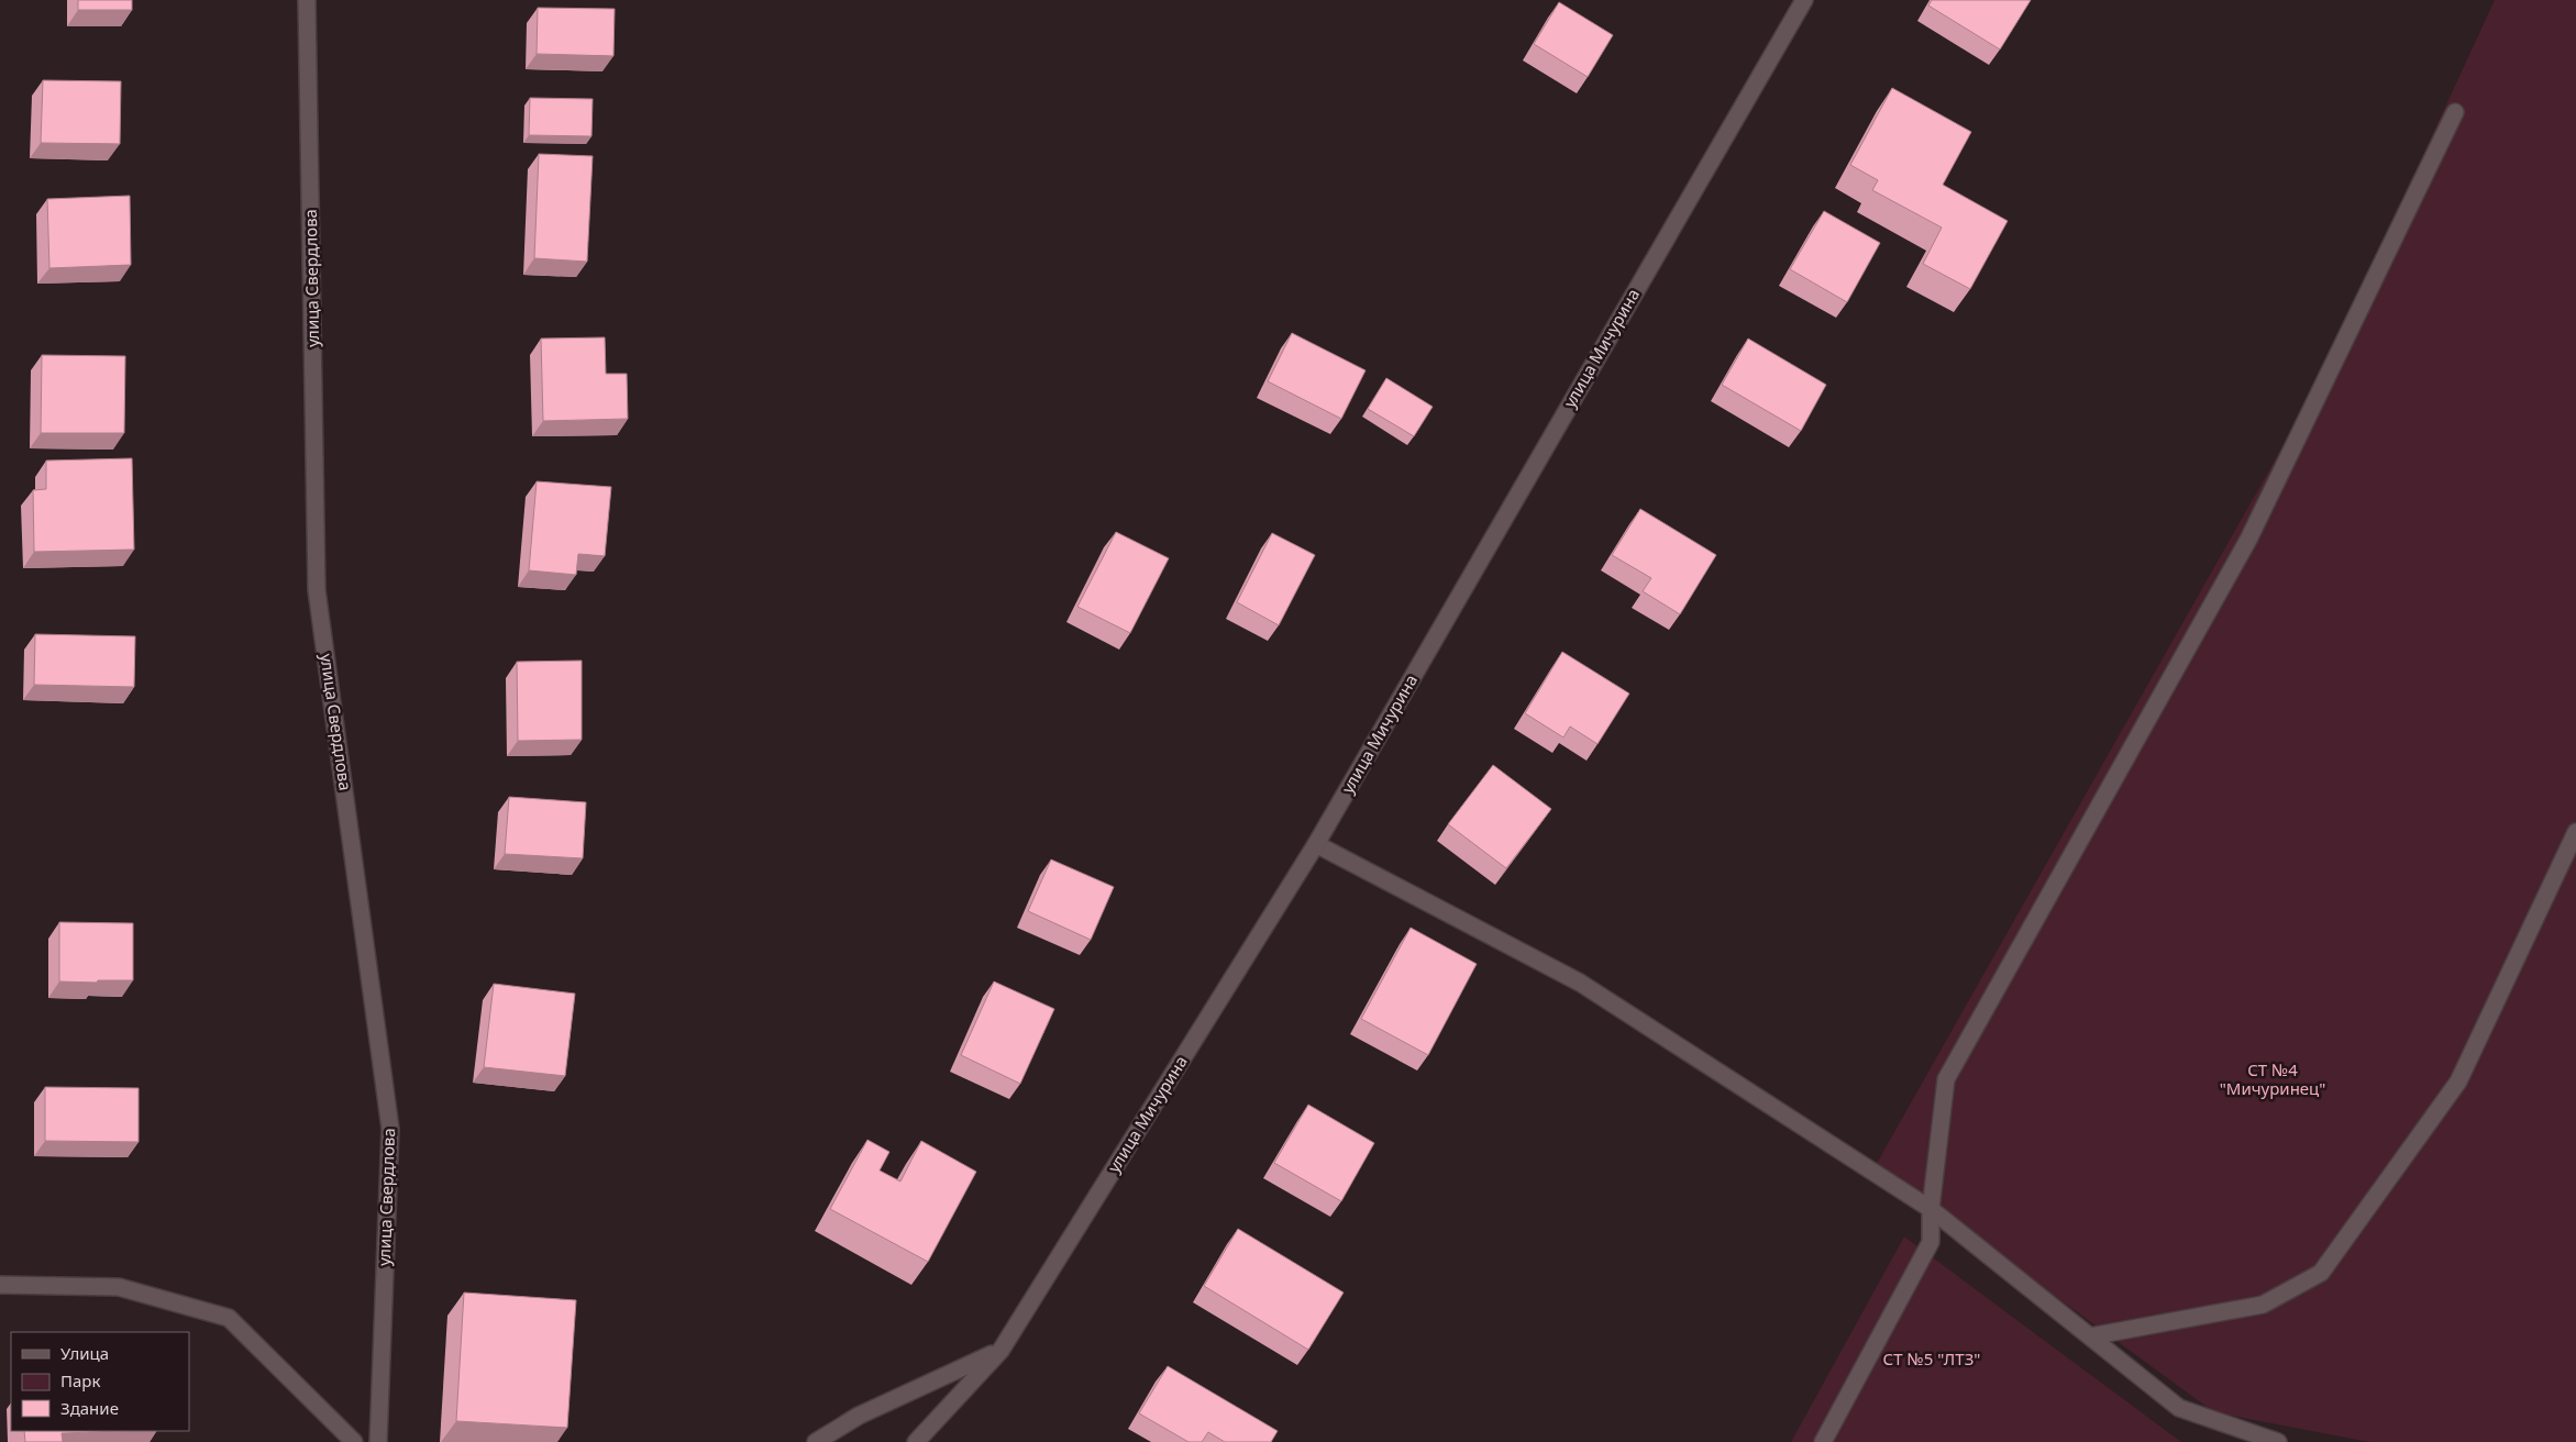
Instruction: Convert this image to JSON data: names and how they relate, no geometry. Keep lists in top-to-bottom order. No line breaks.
{"streets":{"street":["улица Свердлова","улица Мичурина"]},"parks":["СТ №4 \"Мичуринец\"","СТ №5 \"ЛТЗ\""],"legend":["Улица","Парк","Здание"]}
